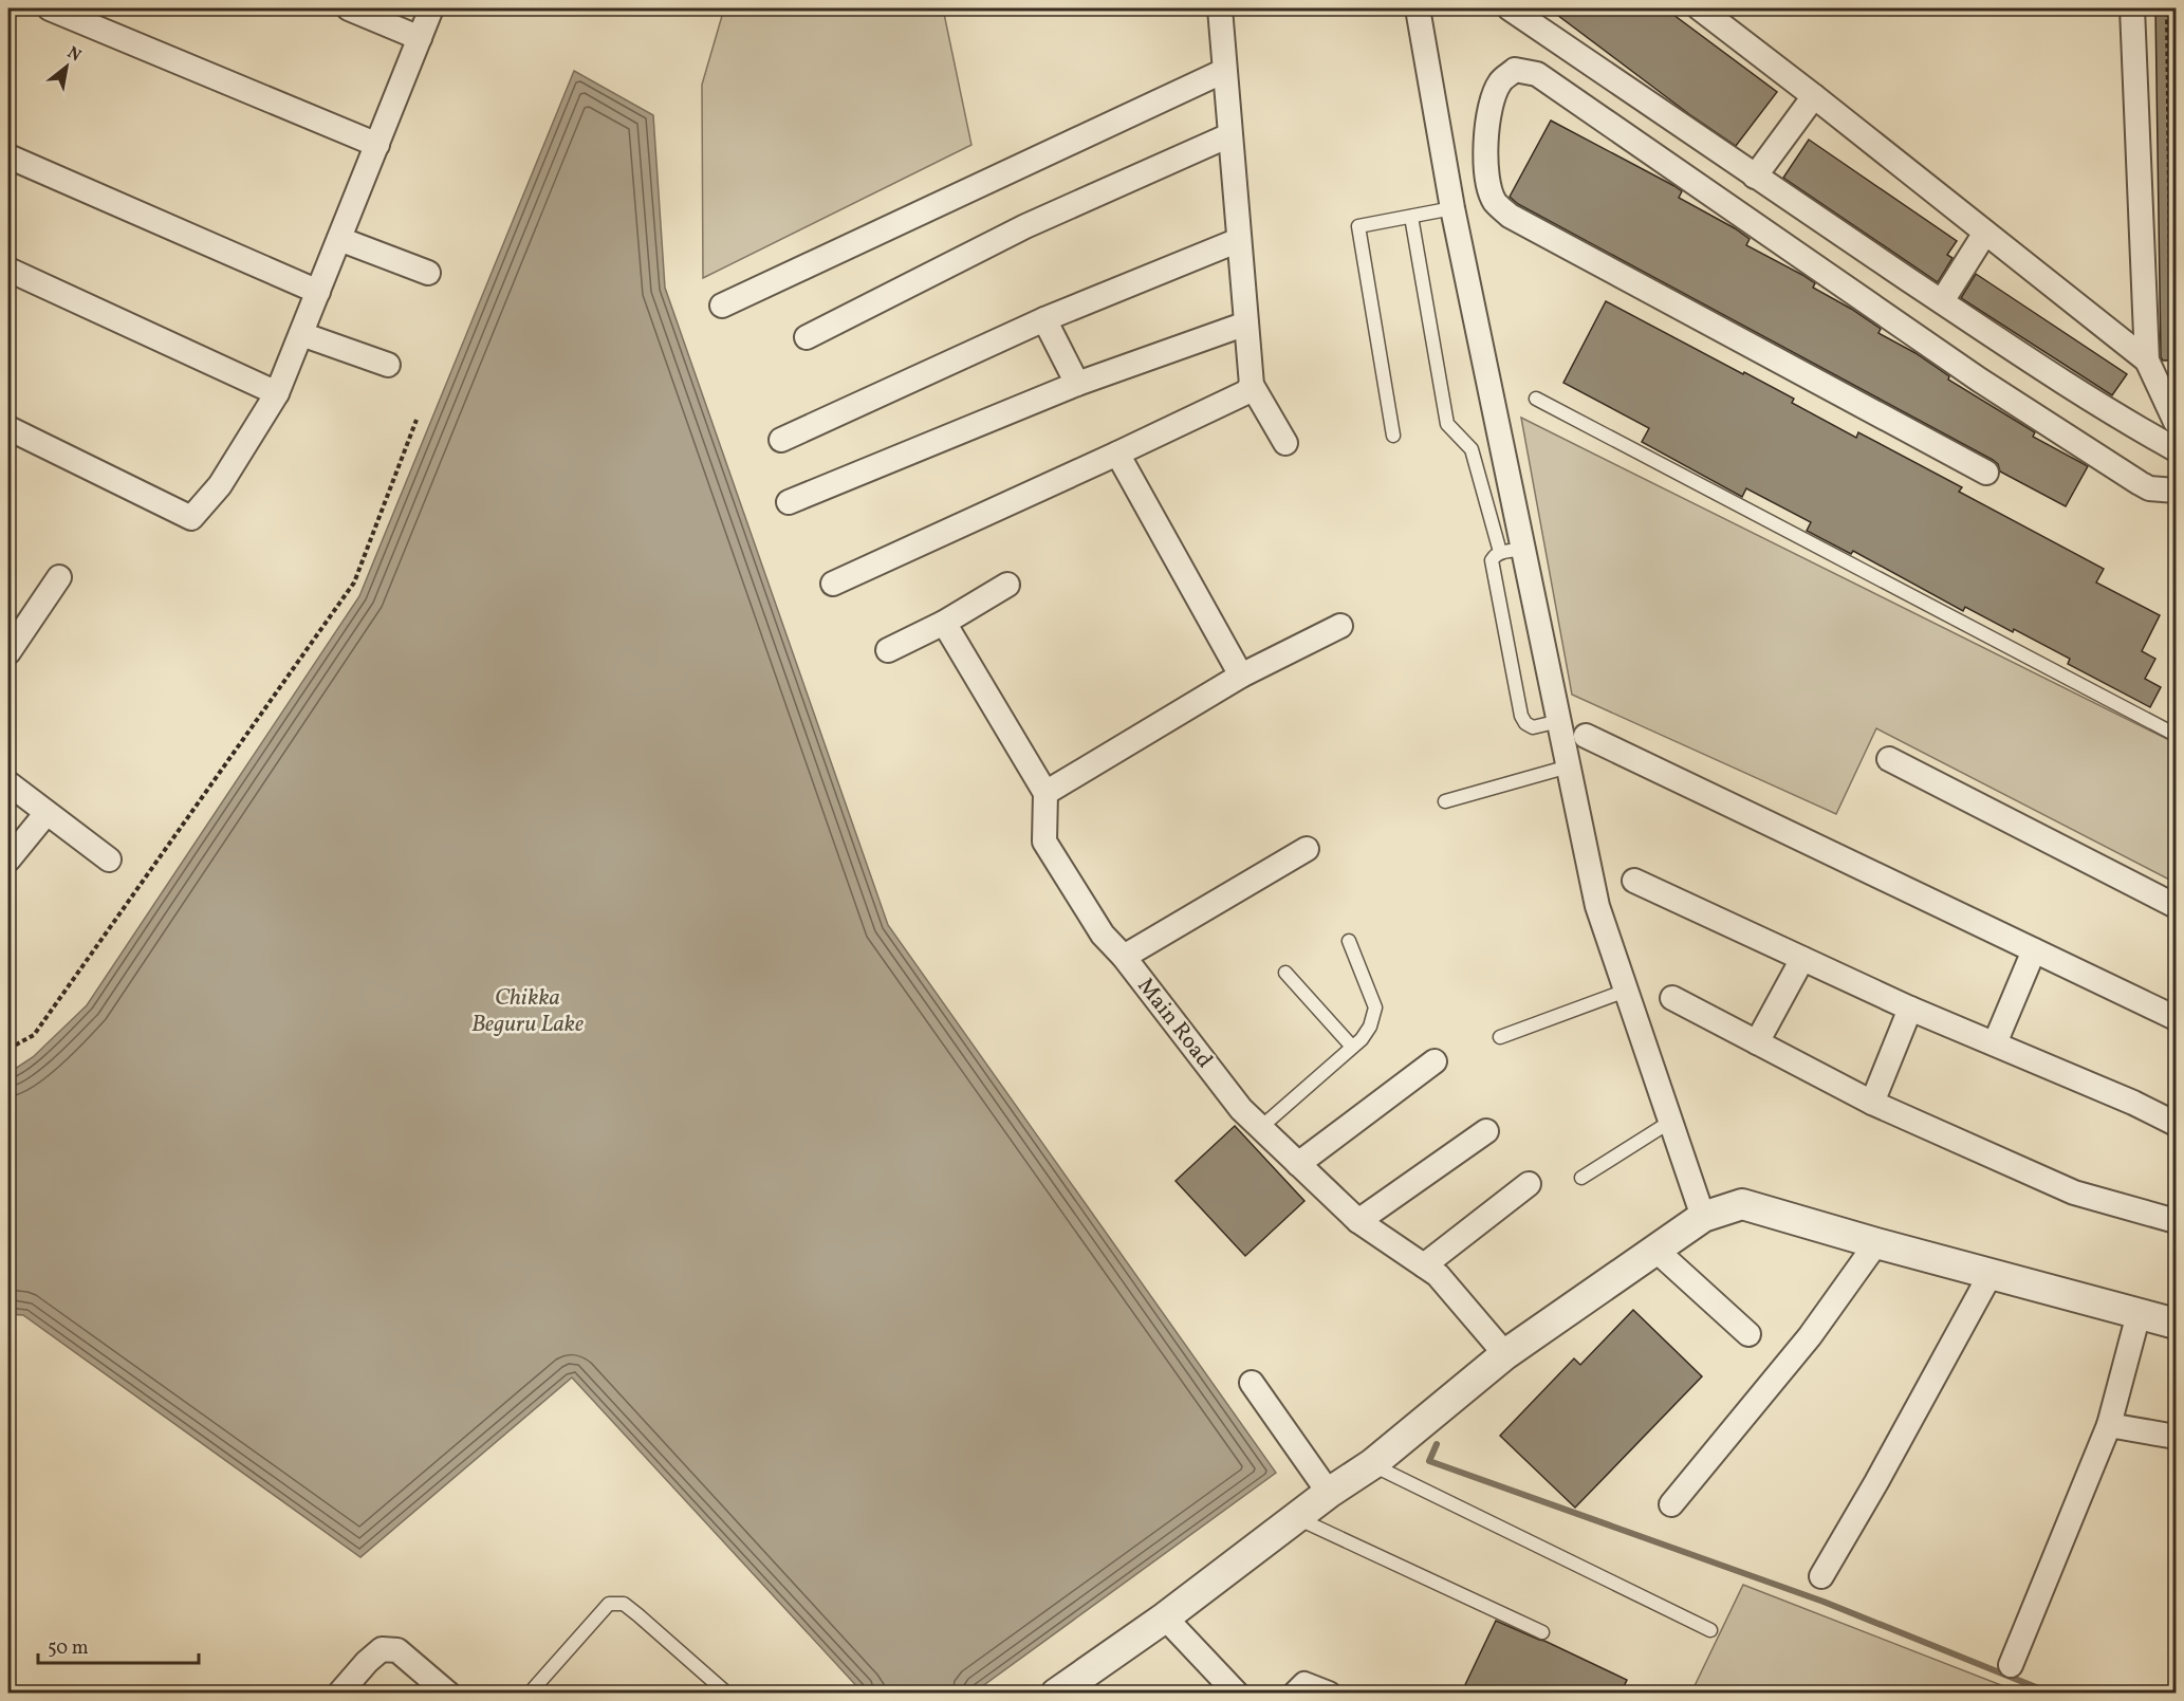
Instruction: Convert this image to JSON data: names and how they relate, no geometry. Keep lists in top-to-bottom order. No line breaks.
{"streets":{"street":["Main Road"]},"water":["Chikka Beguru Lake"],"scale_bar":"50 m","north":"top right"}
